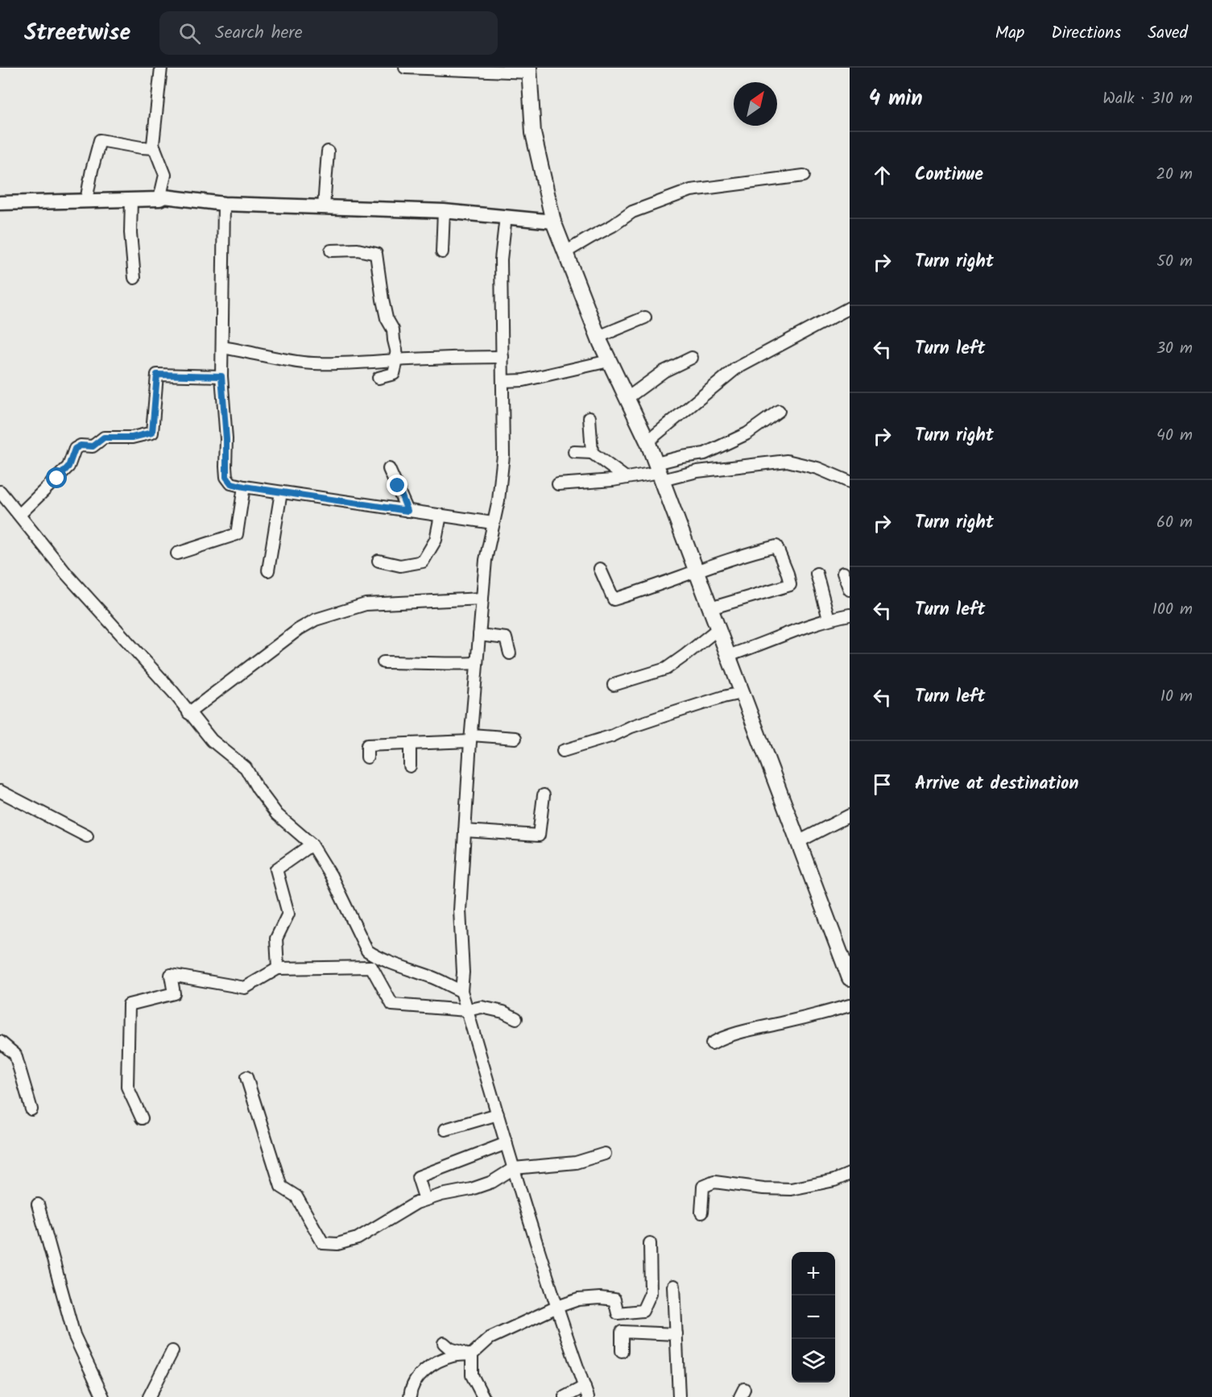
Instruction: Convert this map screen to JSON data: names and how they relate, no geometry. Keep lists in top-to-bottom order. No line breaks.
{"north":"top right","page":{"header":"Streetwise","search":"Search here","nav":["Map","Directions","Saved"],"heading":["4 min","Walk · 310 m"],"list":[["Continue","20 m"],["Turn right","50 m"],["Turn left","30 m"],["Turn right","40 m"],["Turn right","60 m"],["Turn left","100 m"],["Turn left","10 m"],"Arrive at destination"],"map_buttons":["+","−"]}}
